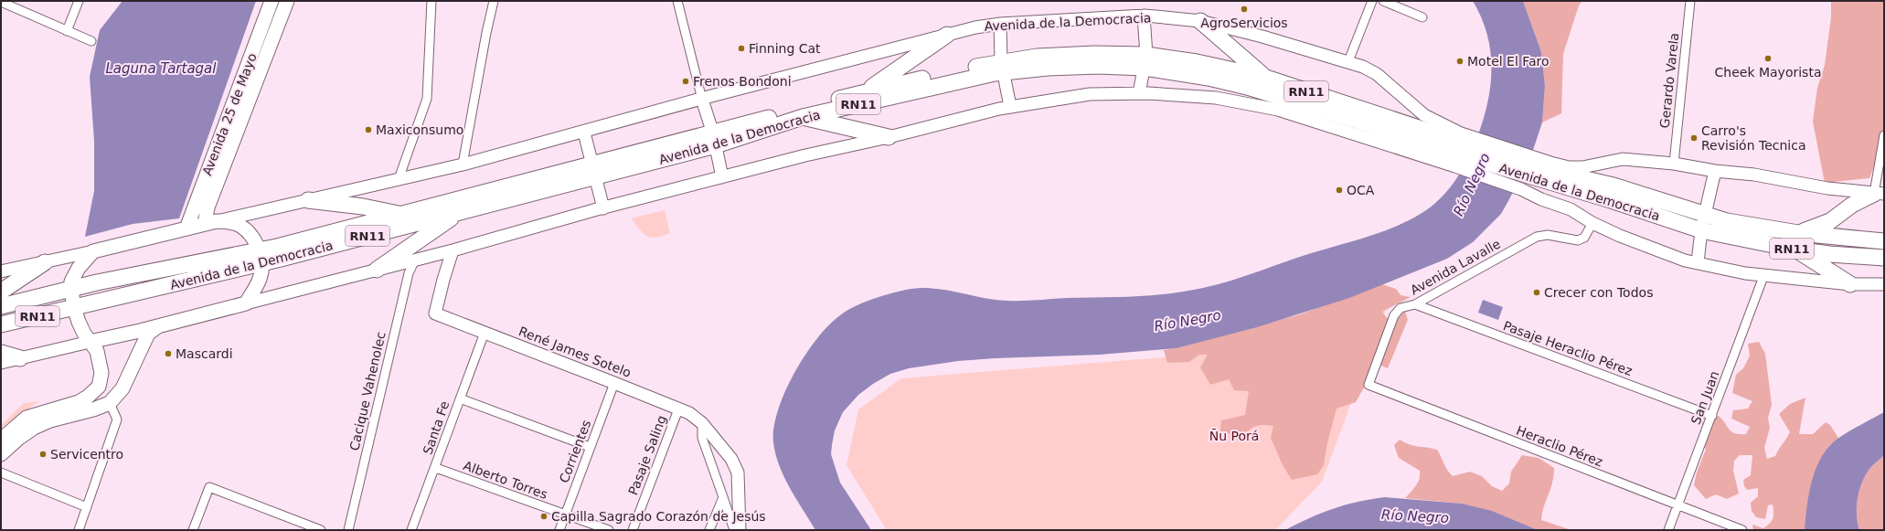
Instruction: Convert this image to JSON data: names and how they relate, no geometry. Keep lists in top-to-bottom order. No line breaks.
{"streets":{"highway":["Avenida de la Democracia","RN11"],"main road":["Avenida 25 de Mayo"],"street":["Gerardo Varela","Avenida Lavalle","Pasaje Heraclio Pérez","René James Sotelo","Cacique Vahenolec","San Juan","Santa Fe","Heraclio Pérez","Corrientes","Pasaje Saling","Alberto Torres"]},"crossings":[["Avenida de la Democracia","Gerardo Varela"],["Avenida de la Democracia","RN11"],["Avenida de la Democracia","Avenida 25 de Mayo"],["Avenida de la Democracia","Avenida Lavalle"],["Avenida de la Democracia","René James Sotelo"],["Avenida de la Democracia","Cacique Vahenolec"],["Avenida de la Democracia","San Juan"],["Avenida Lavalle","Pasaje Heraclio Pérez"],["Avenida Lavalle","Heraclio Pérez"],["Pasaje Heraclio Pérez","San Juan"],["René James Sotelo","Santa Fe"],["René James Sotelo","Corrientes"],["René James Sotelo","Pasaje Saling"],["San Juan","Heraclio Pérez"],["Santa Fe","Alberto Torres"],["Corrientes","Alberto Torres"]],"water":["Laguna Tartagal","Río Negro"],"parks":["Ñu Porá"],"places":["AgroServicios","Finning Cat","Cheek Mayorista","Motel El Faro","Frenos Bondoni","Maxiconsumo","Carro's Revisión Tecnica","OCA","Crecer con Todos","Mascardi","Servicentro","Capilla Sagrado Corazón de Jesús"]}
